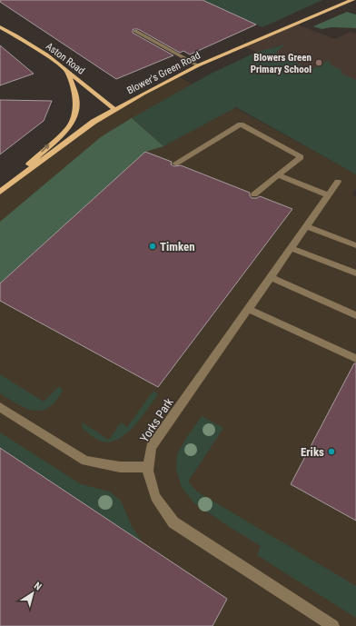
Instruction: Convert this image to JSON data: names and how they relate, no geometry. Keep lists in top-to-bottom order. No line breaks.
{"streets":{"main road":["Aston Road","Blower's Green Road"],"street":["Yorks Park"]},"crossings":[["Aston Road","Blower's Green Road"]],"places":["Blowers Green Primary School","Timken","Eriks"],"north":"top right"}
